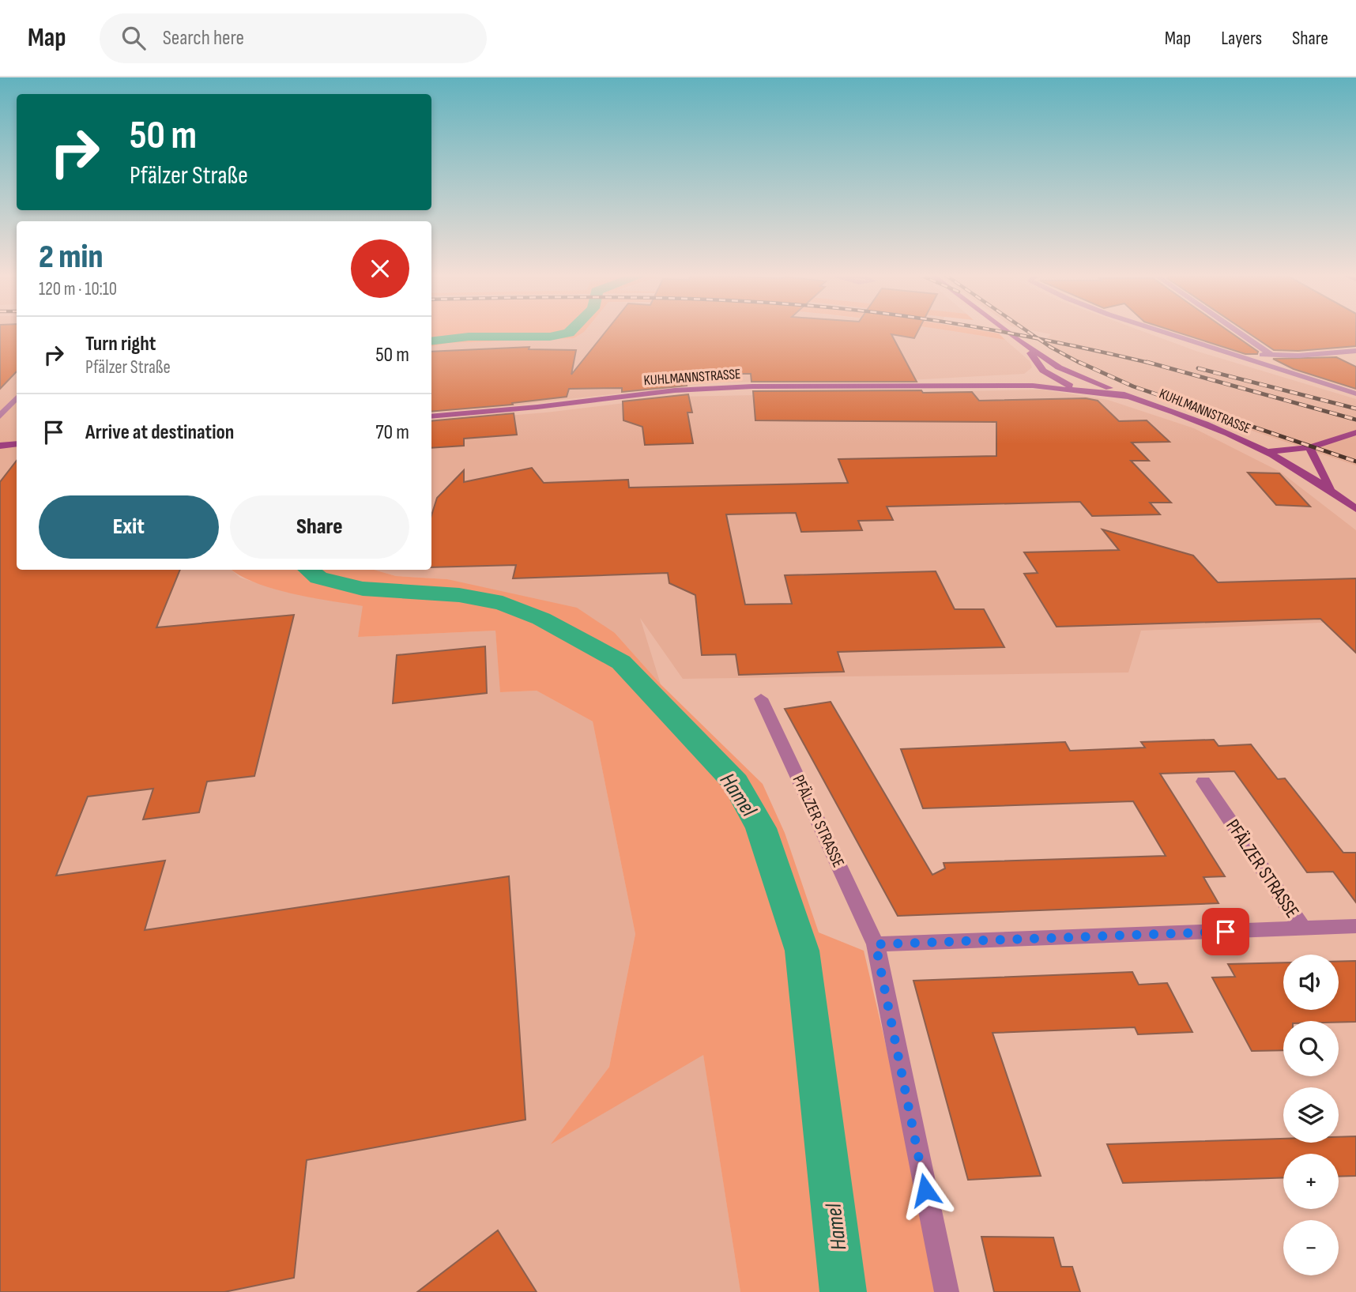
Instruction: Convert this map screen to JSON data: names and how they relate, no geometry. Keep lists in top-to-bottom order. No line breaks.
{"streets":{"main road":["KUHLMANNSTRASSE"],"street":["PFÄLZER STRASSE"]},"water":["Hamel"],"page":{"header":"Map","search":"Search here","nav":["Map","Layers","Share"],"turn":["50 m","Pfälzer Straße"],"heading":["2 min","120 m · 10:10"],"list":[{"name":"Turn right","note":"Pfälzer Straße","value":"50 m"},{"name":"Arrive at destination","value":"70 m"}],"buttons":["Exit","Share"],"map_buttons":["+","−"]}}
